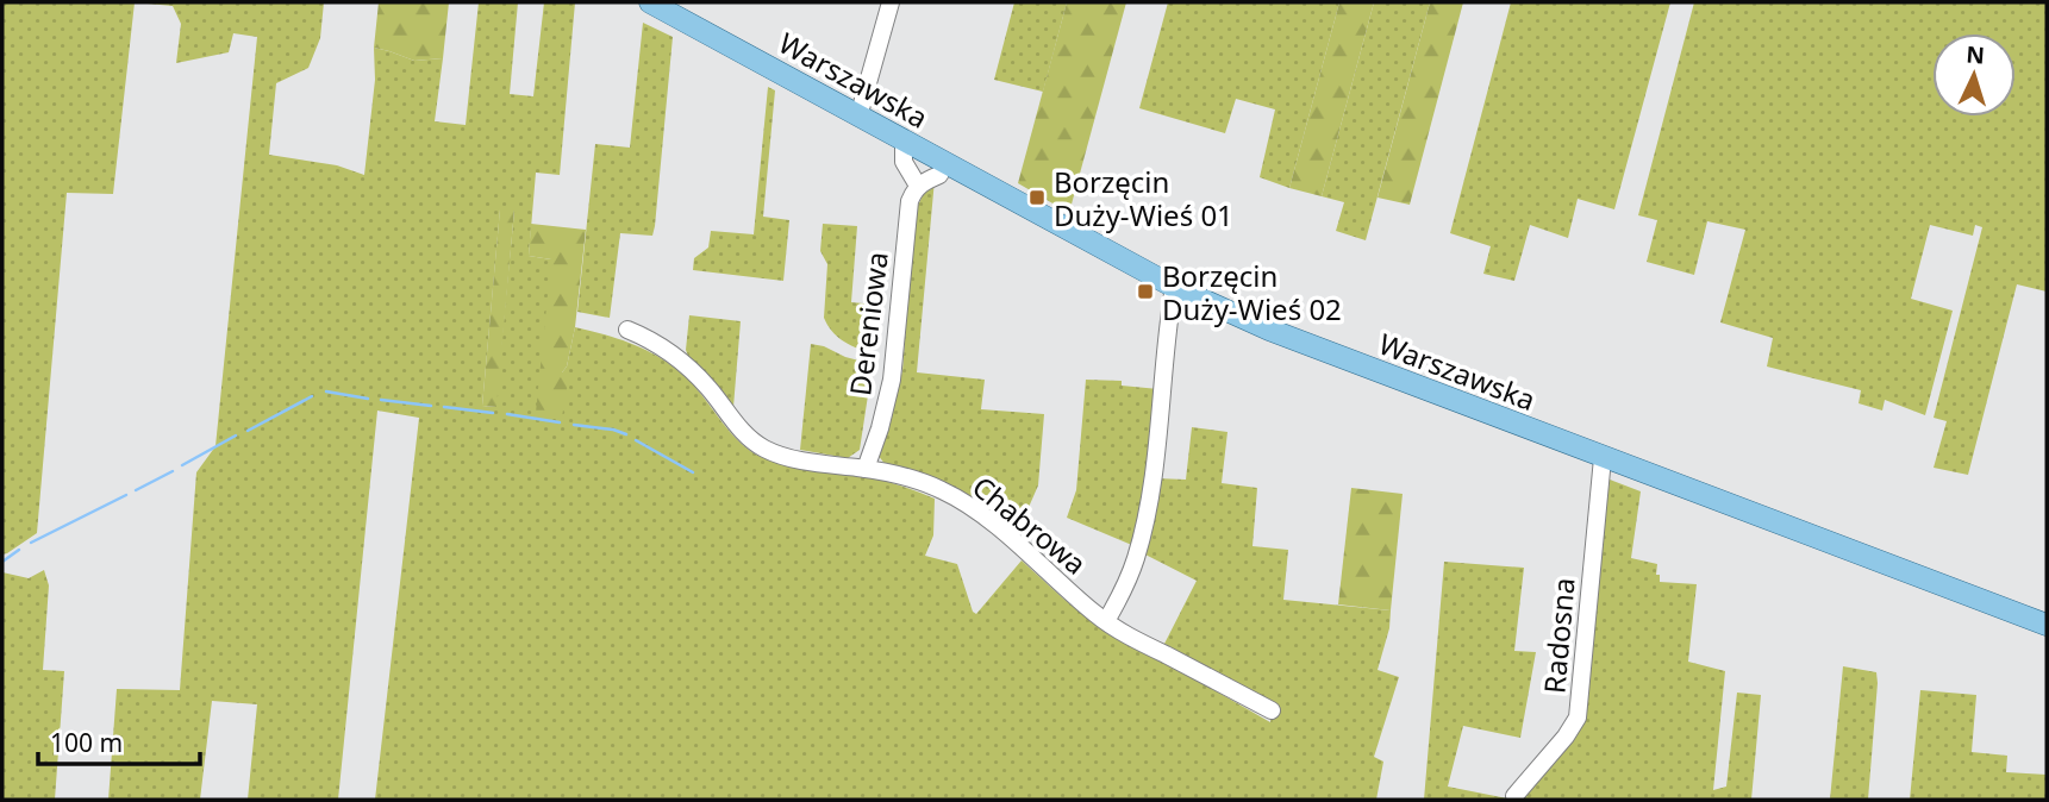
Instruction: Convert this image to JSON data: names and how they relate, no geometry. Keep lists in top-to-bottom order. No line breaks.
{"streets":{"main road":["Warszawska"],"street":["Dereniowa","Chabrowa","Radosna"]},"crossings":[["Warszawska","Radosna"],["Dereniowa","Chabrowa"]],"places":{"transit":["Borzęcin Duży-Wieś 01","Borzęcin Duży-Wieś 02"]},"scale_bar":"100 m","north":"top"}
